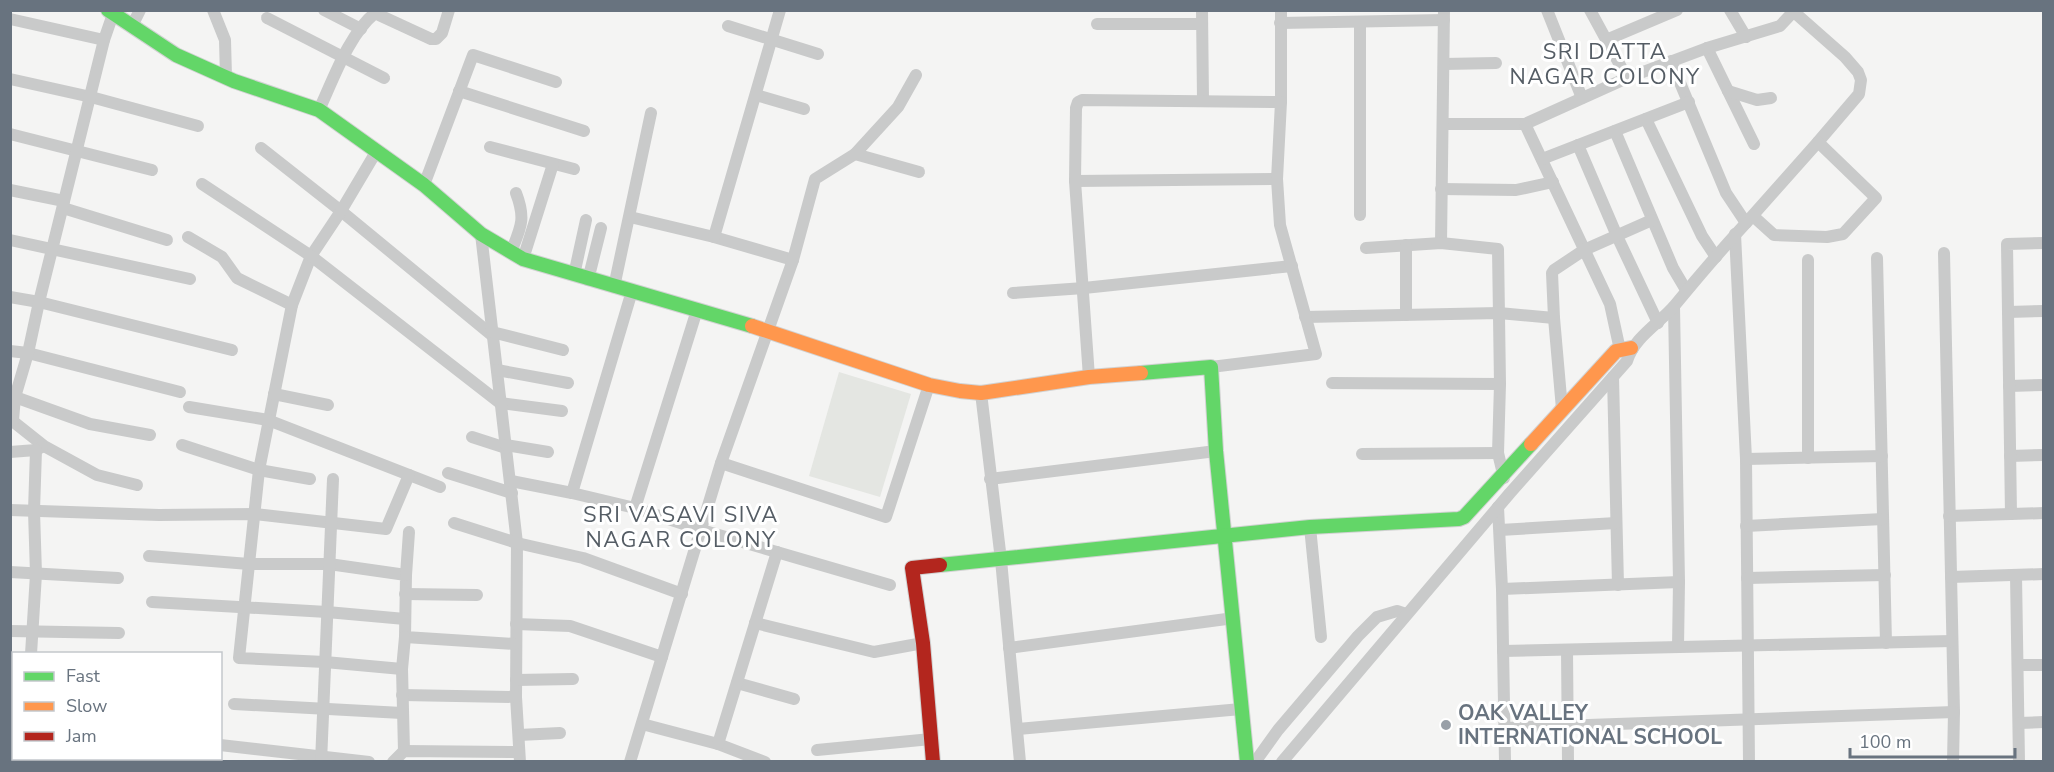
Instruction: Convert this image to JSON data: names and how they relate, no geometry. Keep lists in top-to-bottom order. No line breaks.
{"districts":["SRI DATTA NAGAR COLONY","SRI VASAVI SIVA NAGAR COLONY"],"places":["OAK VALLEY INTERNATIONAL SCHOOL"],"legend":["Fast","Slow","Jam"],"scale_bar":"100 m"}
